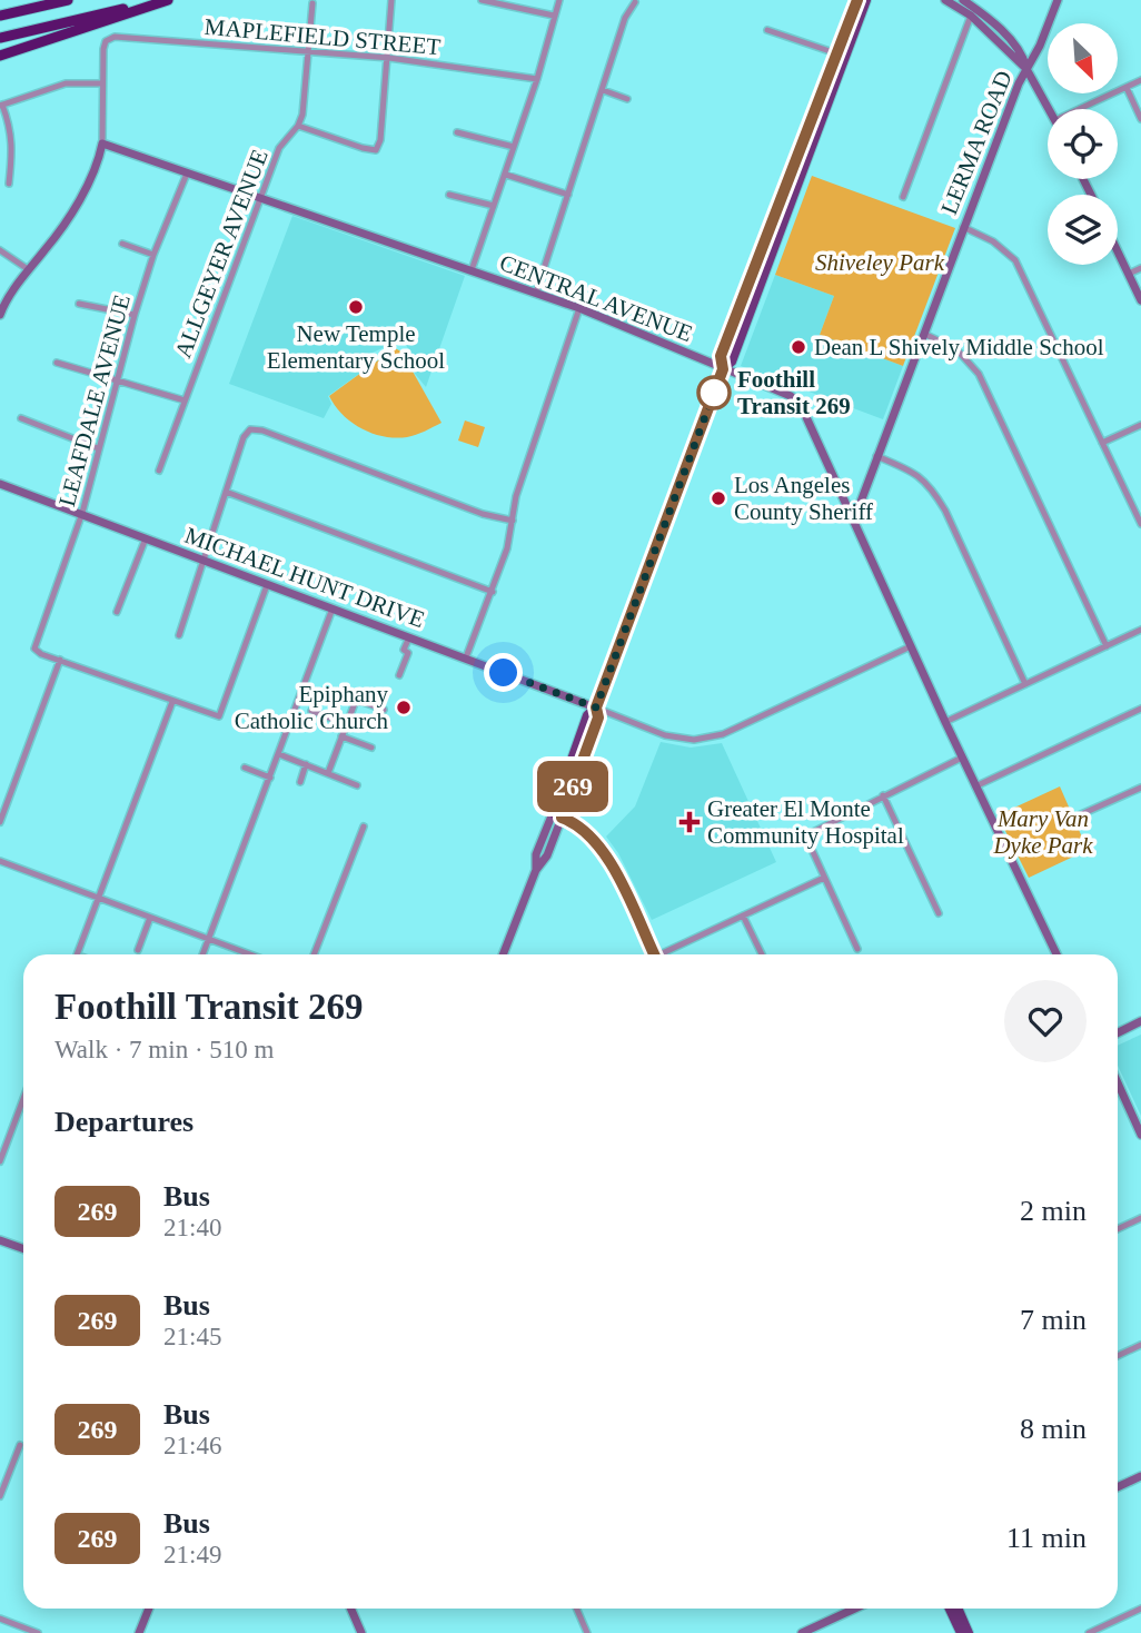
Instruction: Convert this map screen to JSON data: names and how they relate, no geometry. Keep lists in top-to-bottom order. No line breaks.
{"streets":{"street":["MAPLEFIELD STREET","LERMA ROAD","ALLGEYER AVENUE","CENTRAL AVENUE","LEAFDALE AVENUE","MICHAEL HUNT DRIVE"]},"crossings":[["MAPLEFIELD STREET","ALLGEYER AVENUE"],["LERMA ROAD","CENTRAL AVENUE"],["ALLGEYER AVENUE","CENTRAL AVENUE"],["CENTRAL AVENUE","LEAFDALE AVENUE"],["LEAFDALE AVENUE","MICHAEL HUNT DRIVE"]],"parks":["Shiveley Park","Mary Van Dyke Park"],"places":{"other":["New Temple Elementary School","Dean L Shively Middle School","Foothill Transit 269","Los Angeles County Sheriff","Epiphany Catholic Church"],"health":["Greater El Monte Community Hospital"]},"lines":["bus line 269"],"north":"bottom right","page":{"on_map":"269","heading":[["Foothill Transit 269","Walk · 7 min · 510 m"],"Departures"],"list":[{"mark":"269","name":"Bus","note":"21:40","value":"2 min"},{"mark":"269","name":"Bus","note":"21:45","value":"7 min"},{"mark":"269","name":"Bus","note":"21:46","value":"8 min"},{"mark":"269","name":"Bus","note":"21:49","value":"11 min"}]}}
